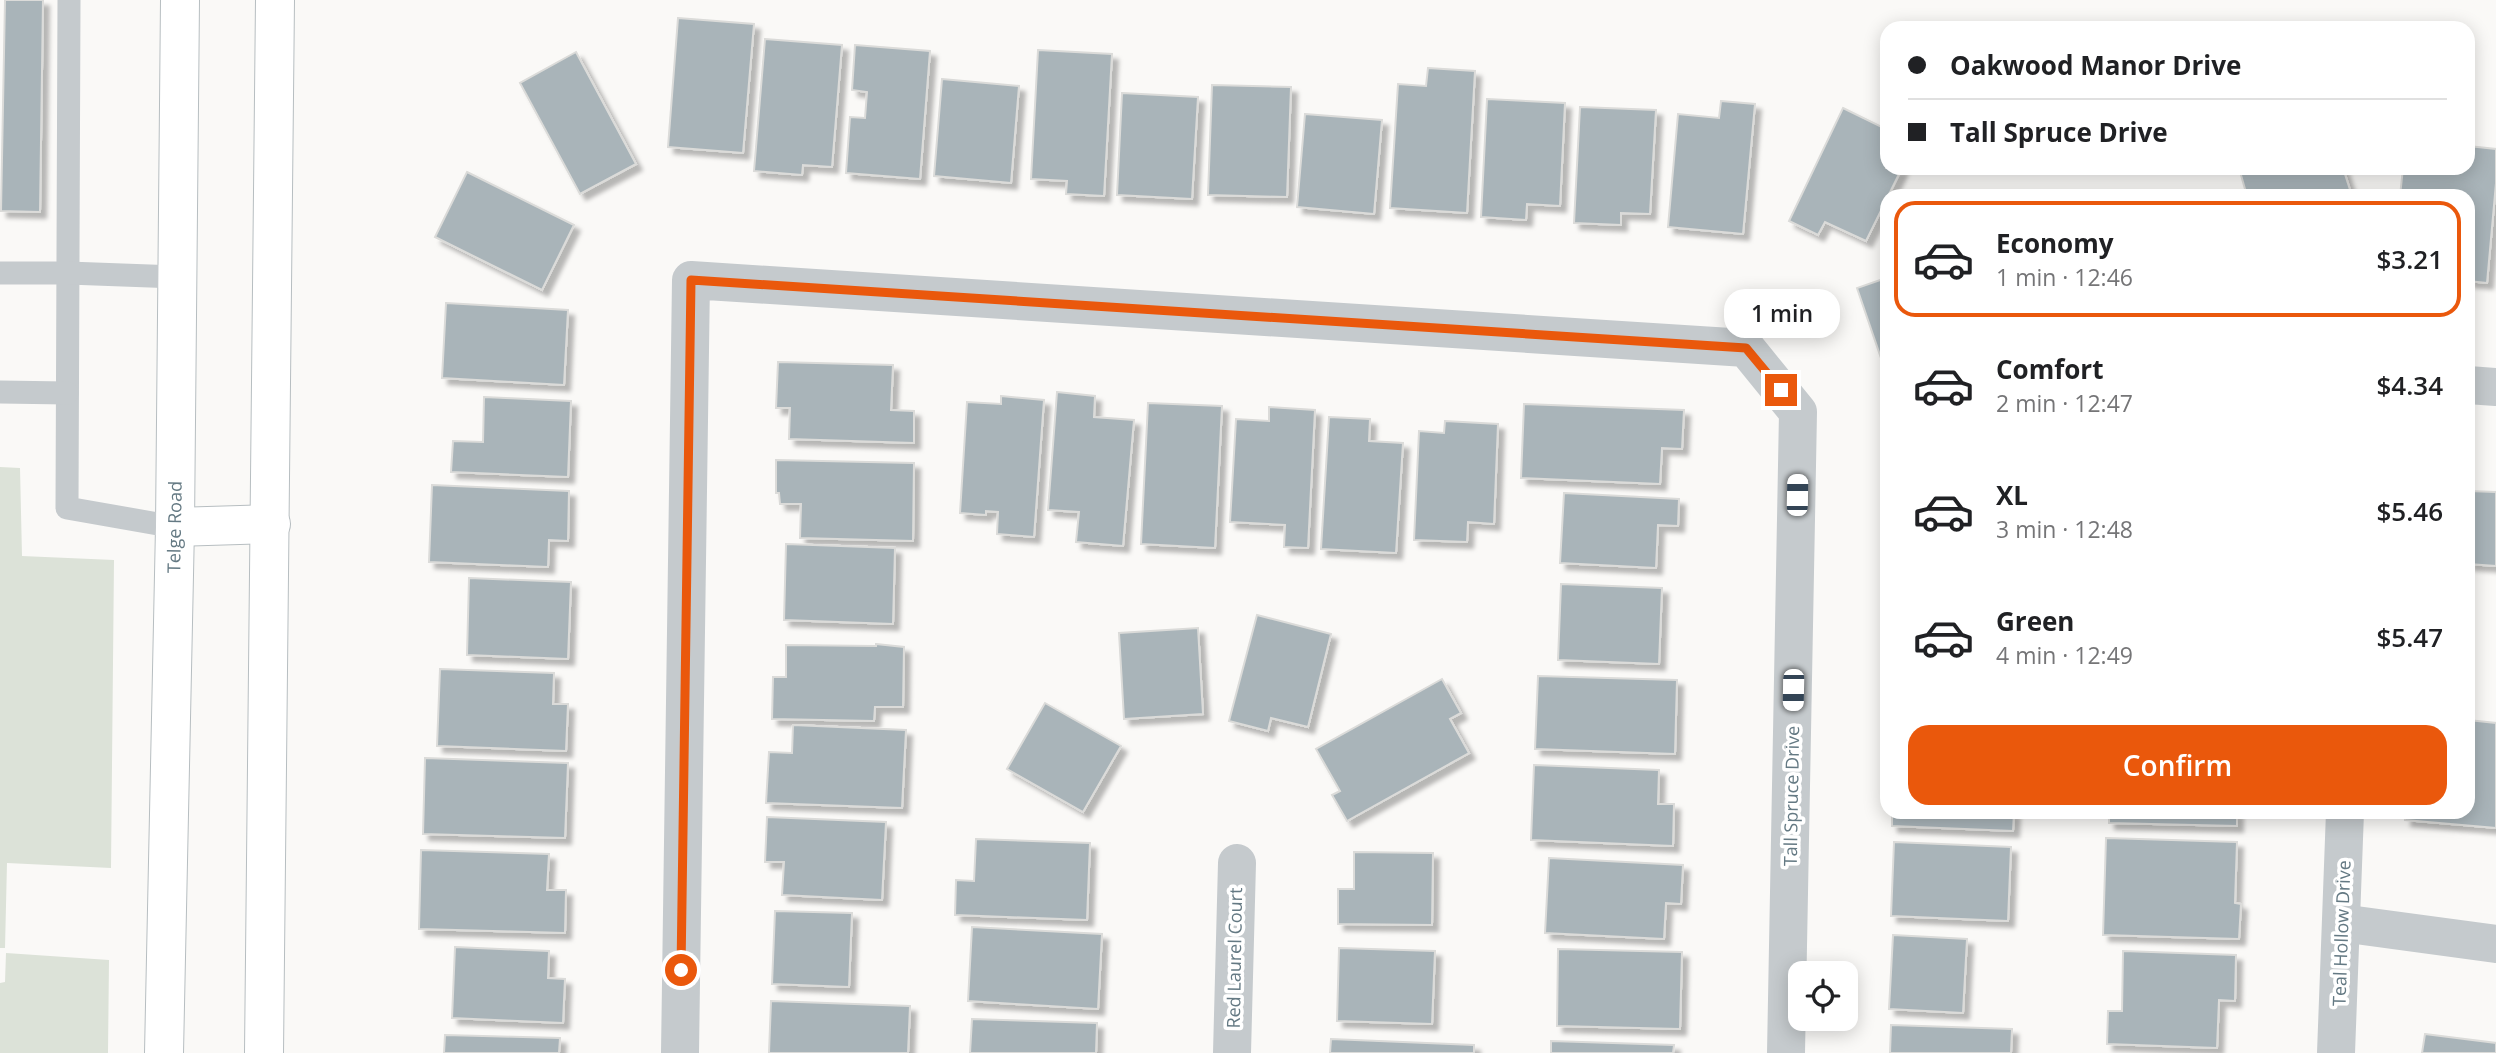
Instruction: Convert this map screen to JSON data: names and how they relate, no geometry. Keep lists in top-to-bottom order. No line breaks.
{"streets":{"main road":["Telge Road"],"street":["Tall Spruce Drive","Teal Hollow Drive","Red Laurel Court"]},"page":{"banner":["Oakwood Manor Drive","Tall Spruce Drive"],"list":[{"name":"Economy","note":"1 min · 12:46","value":"$3.21"},{"name":"Comfort","note":"2 min · 12:47","value":"$4.34"},{"name":"XL","note":"3 min · 12:48","value":"$5.46"},{"name":"Green","note":"4 min · 12:49","value":"$5.47"}],"bubble":"1 min","buttons":"Confirm"}}
